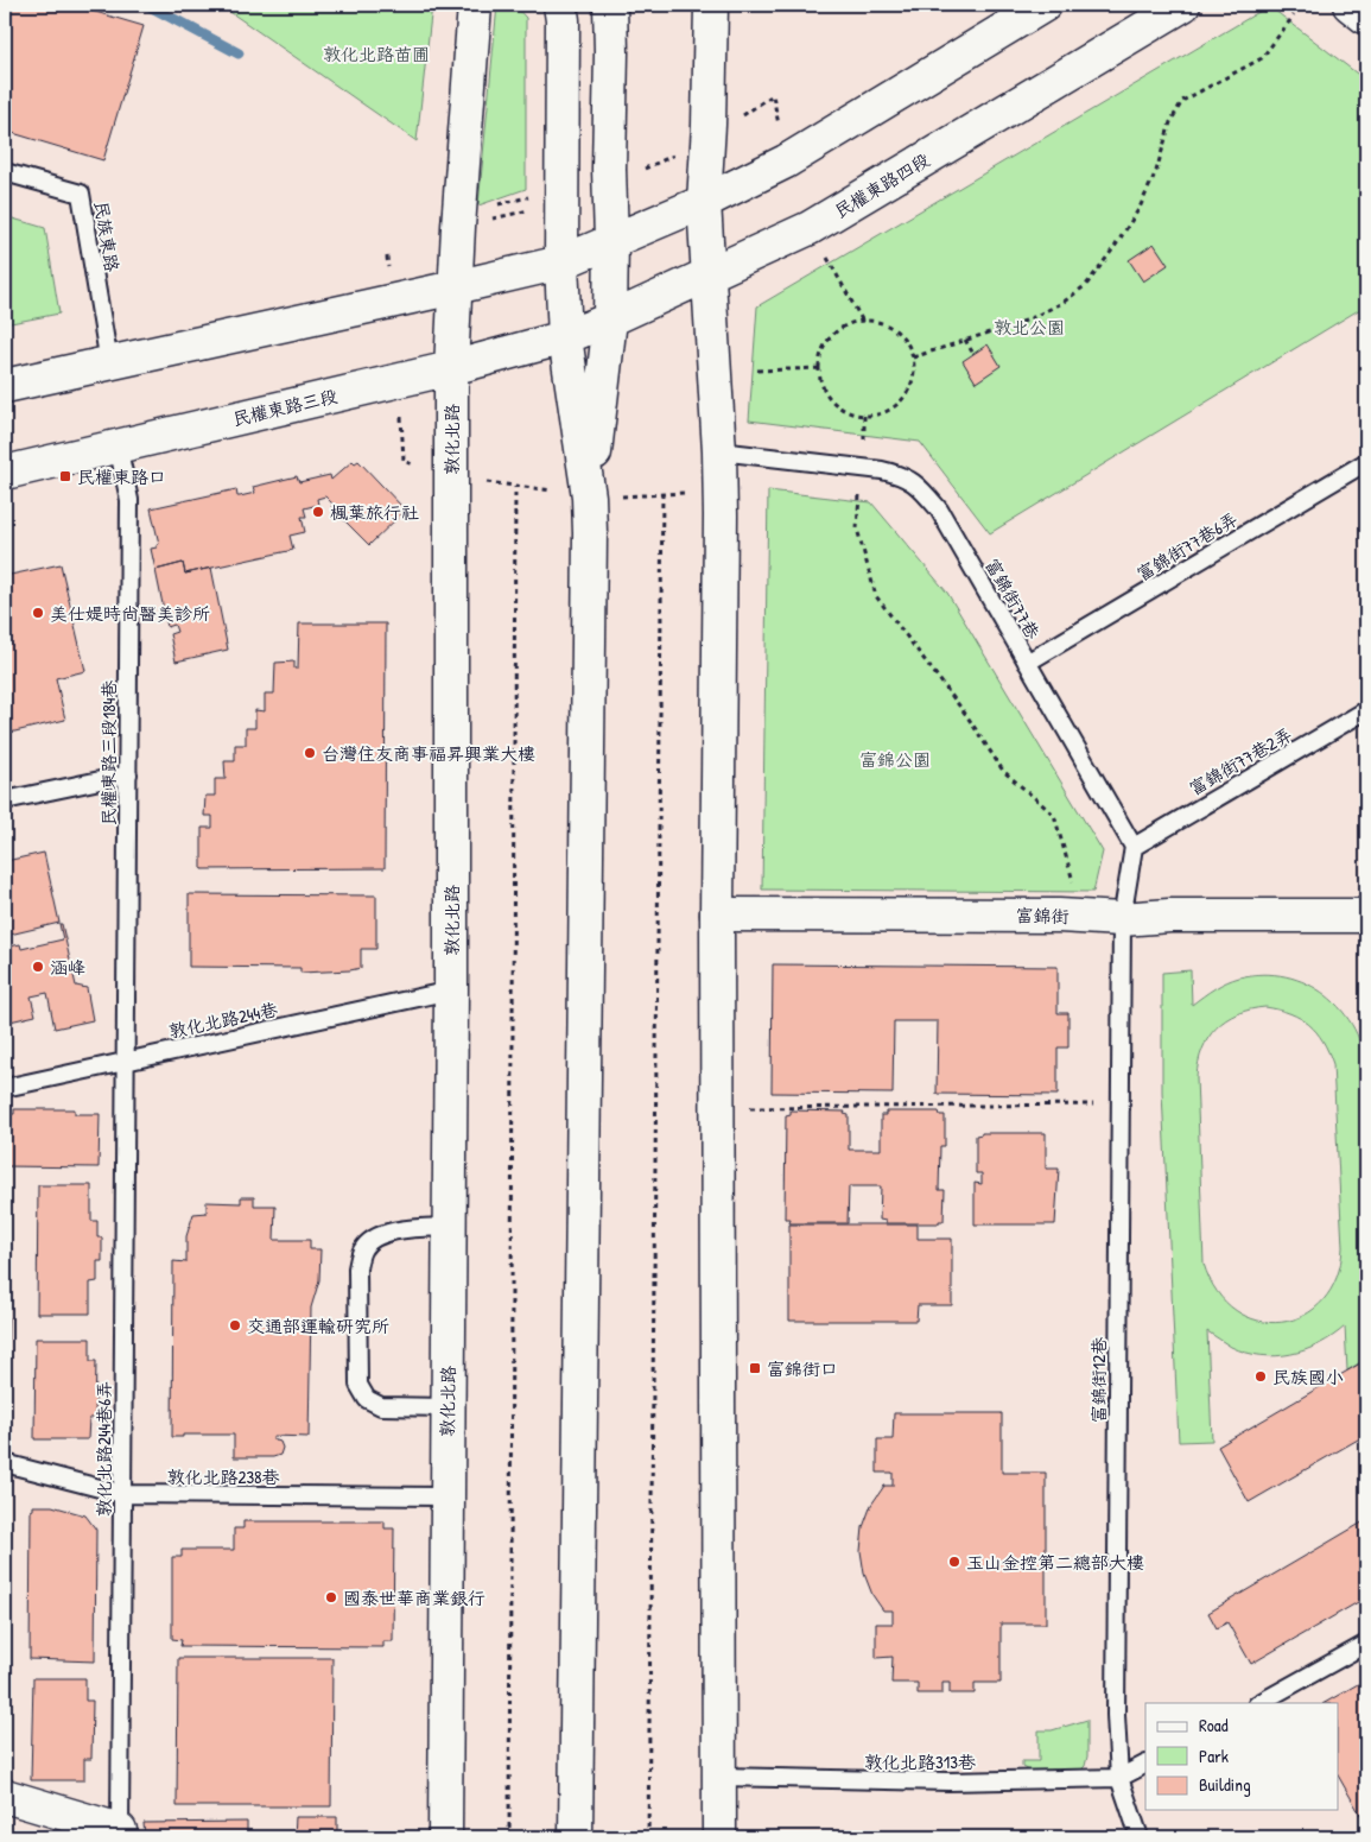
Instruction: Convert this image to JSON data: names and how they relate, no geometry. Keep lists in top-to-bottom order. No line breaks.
{"streets":{"main road":["民權東路四段","民權東路三段","敦化北路","富錦街"],"lane":["民族東路","富錦街77巷6弄","富錦街77巷","民權東路三段184巷","富錦街77巷2弄","敦化北路244巷","富錦街12巷","敦化北路244巷6弄","敦化北路238巷","敦化北路313巷"]},"crossings":[["民權東路四段","民權東路三段"],["民權東路三段","敦化北路"],["民權東路三段","民權東路三段184巷"],["敦化北路","敦化北路244巷"],["敦化北路","敦化北路238巷"],["富錦街77巷6弄","富錦街77巷"],["富錦街77巷","富錦街77巷2弄"],["民權東路三段184巷","敦化北路244巷"],["民權東路三段184巷","敦化北路244巷6弄"],["富錦街","富錦街12巷"],["敦化北路244巷","敦化北路244巷6弄"],["富錦街12巷","敦化北路313巷"],["敦化北路244巷6弄","敦化北路238巷"]],"parks":["敦化北路苗圃","敦北公園","富錦公園"],"places":{"transit":["民權東路口","富錦街口"],"other":["楓葉旅行社","美仕媞時尚醫美診所","台灣住友商事福昇興業大樓","涵峰","交通部運輸研究所","民族國小","玉山金控第二總部大樓","國泰世華商業銀行"]},"legend":["Road","Park","Building"]}
